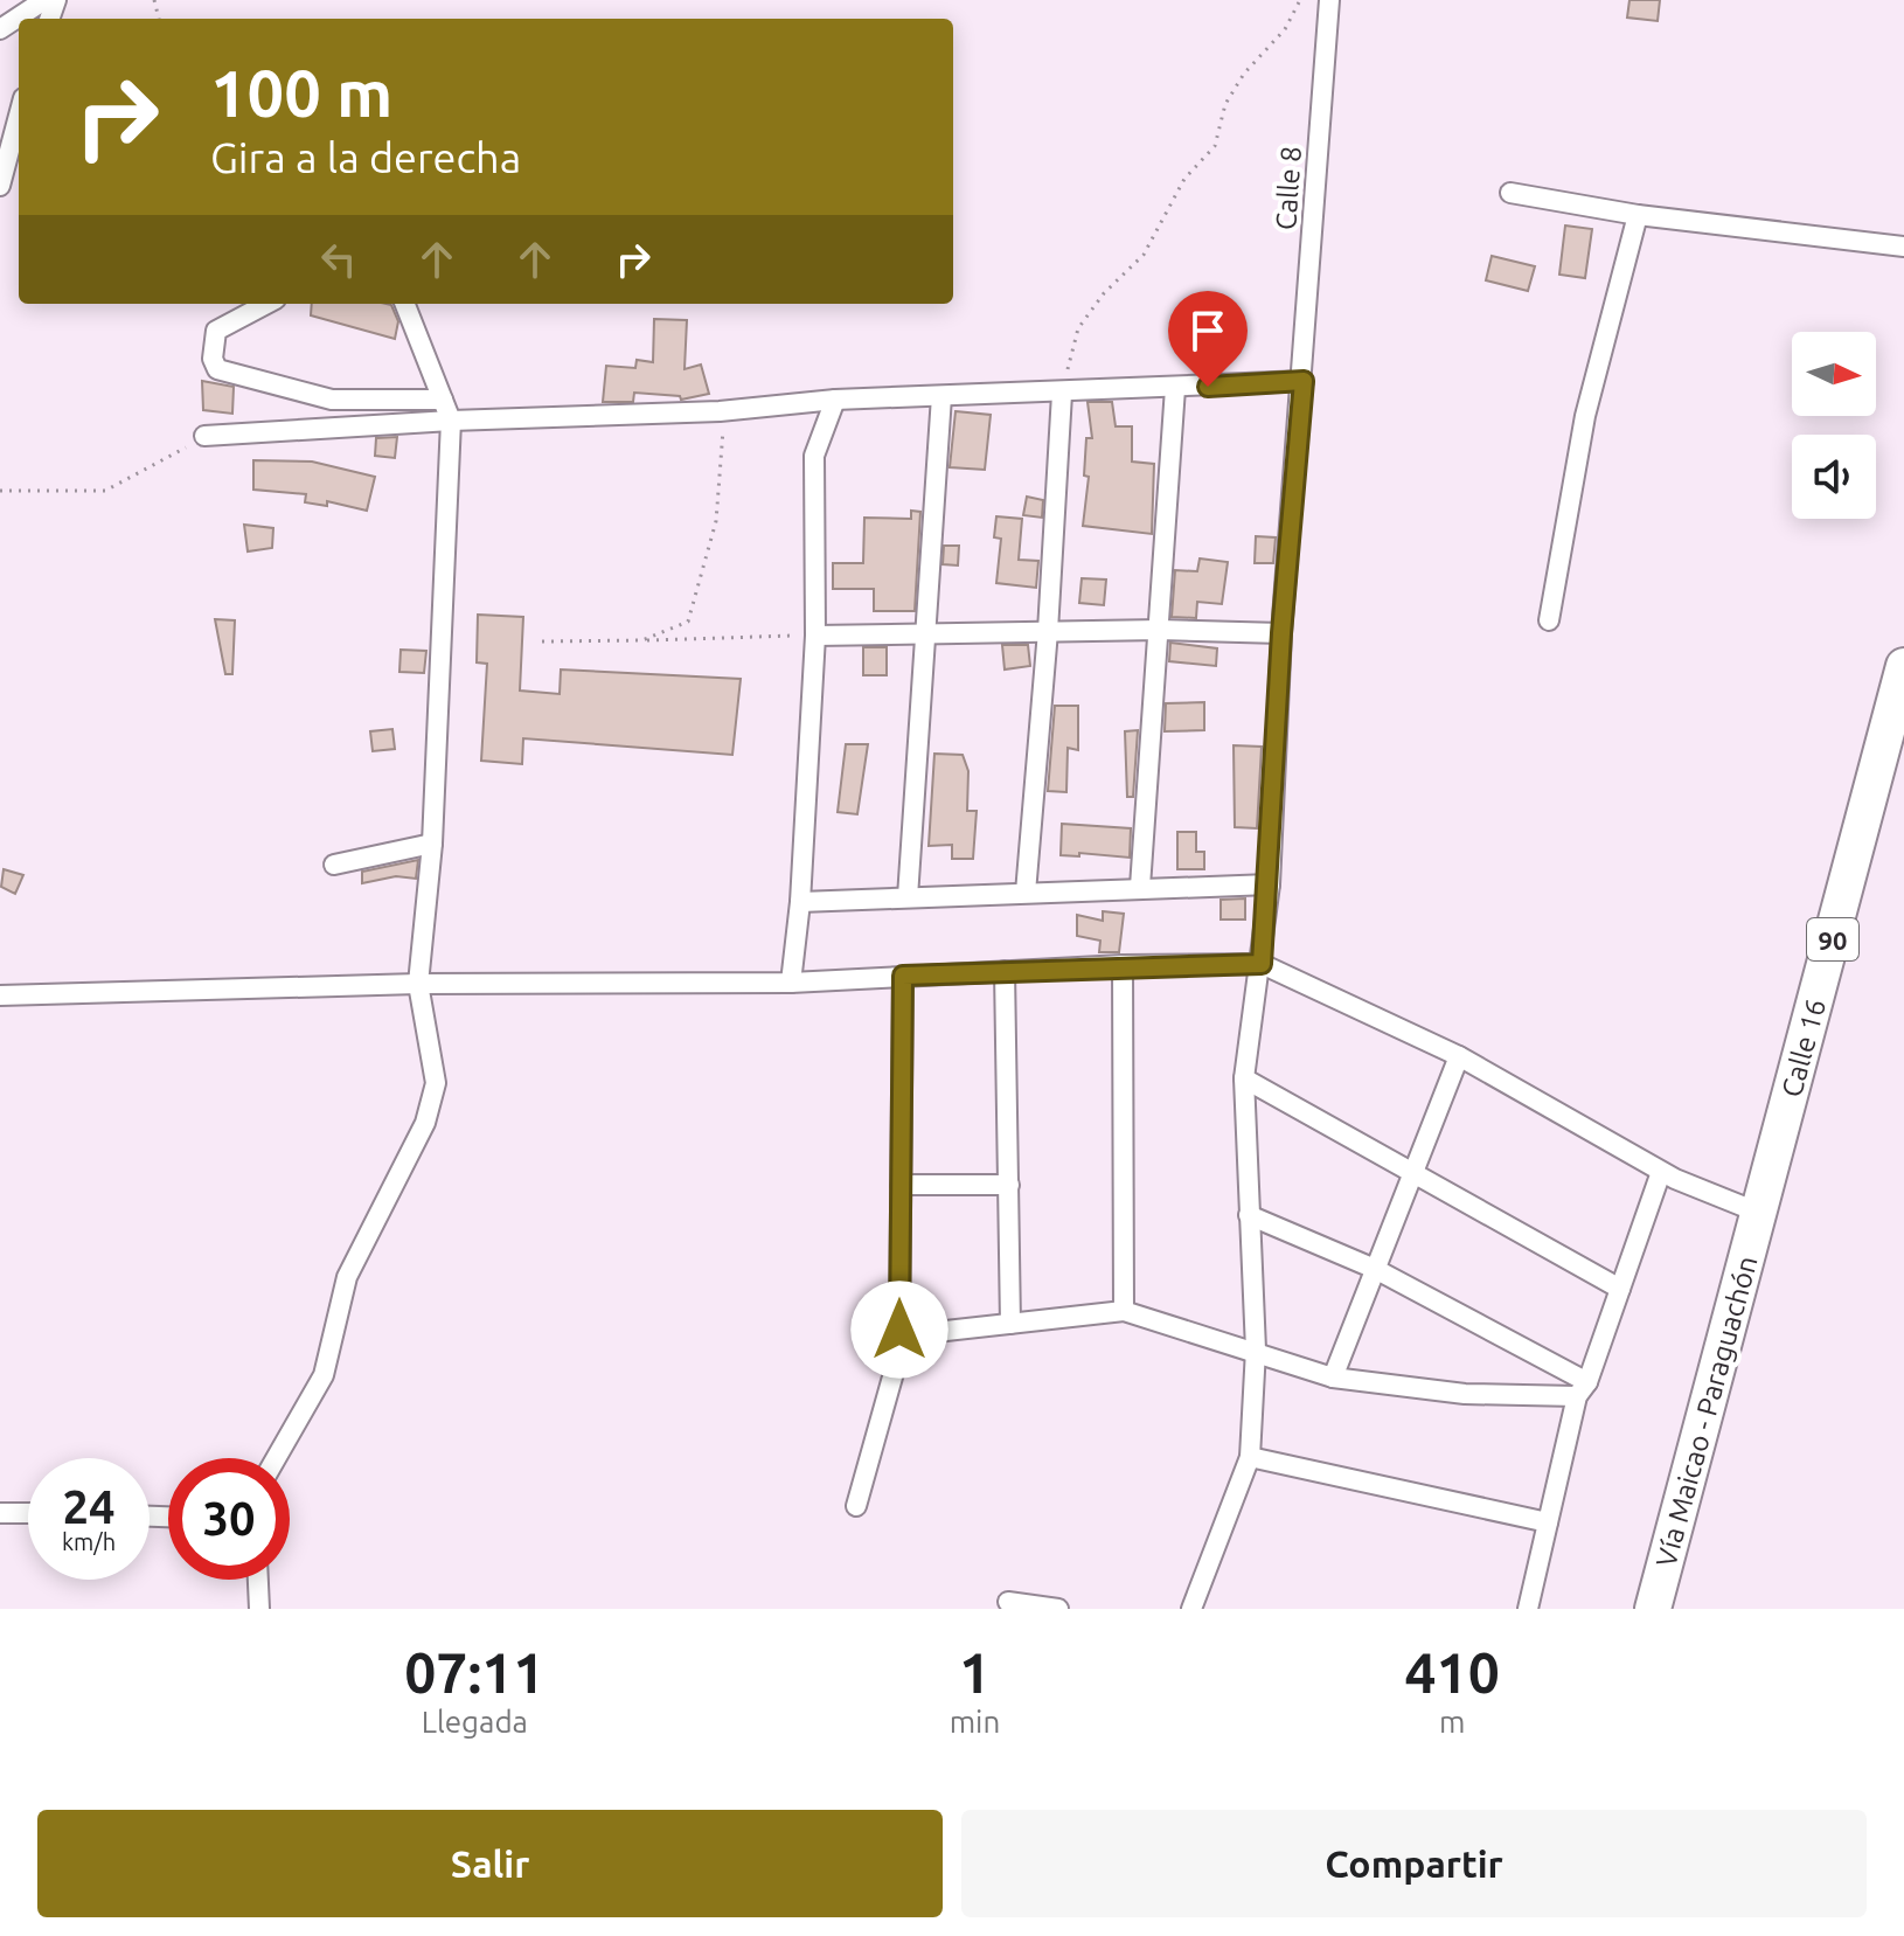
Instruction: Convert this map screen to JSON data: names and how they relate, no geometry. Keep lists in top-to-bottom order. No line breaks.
{"streets":{"highway":["90","Calle 16","Vía Maicao - Paraguachón"],"street":["Calle 8"]},"crossings":[["Calle 16","Vía Maicao - Paraguachón"]],"north":"right","page":{"turn":["100 m","Gira a la derecha"],"speed":"24 km/h","limit":"30","eta":["07:11","Llegada","1","min","410","m"],"buttons":["Salir","Compartir"]}}
